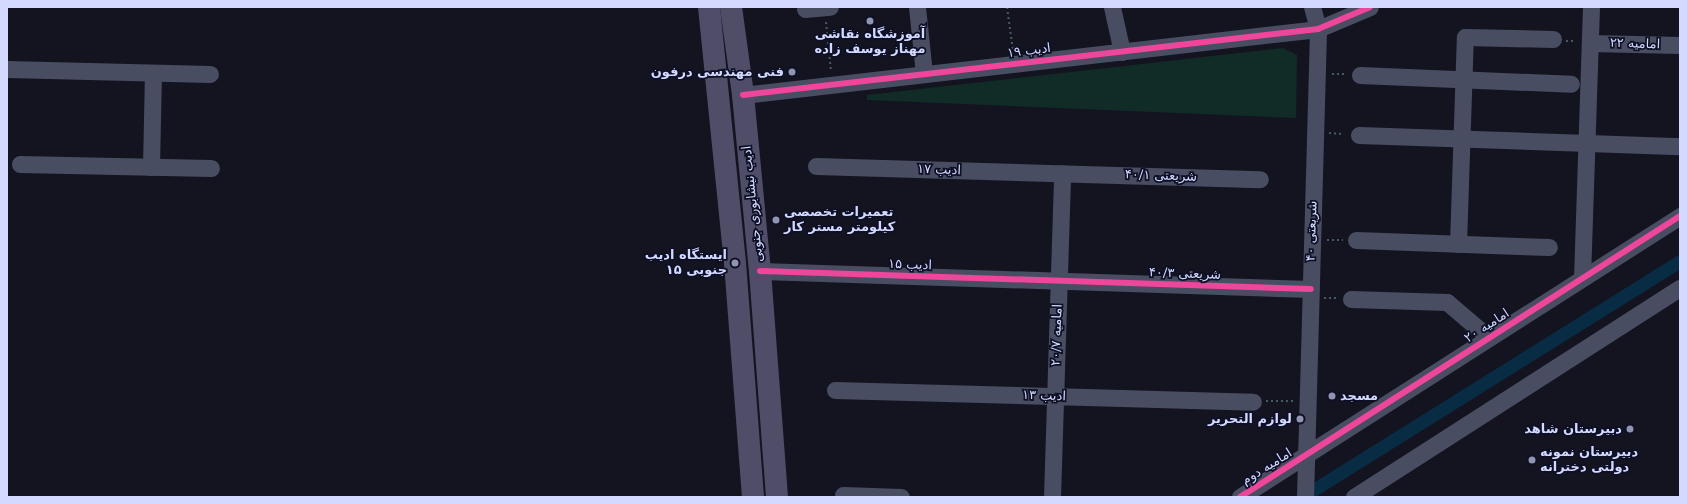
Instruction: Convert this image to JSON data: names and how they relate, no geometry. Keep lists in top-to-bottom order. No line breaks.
{"streets":{"main road":["ادیب نیشابوری جنوبی"],"street":["امامیه ۲۲","ادیب ۱۹","ادیب ۱۷","شریعتی ۴۰/۱","شریعتی ۴۰","ادیب ۱۵","شریعتی ۴۰/۳","امامیه ۲۰","امامیه ۲۰/۷","ادیب ۱۳","امامیه دوم"]},"crossings":[["ادیب ۱۹","ادیب نیشابوری جنوبی"],["ادیب ۱۹","شریعتی ۴۰"],["ادیب ۱۷","شریعتی ۴۰/۱"],["ادیب ۱۷","امامیه ۲۰/۷"],["شریعتی ۴۰/۱","امامیه ۲۰/۷"],["ادیب نیشابوری جنوبی","ادیب ۱۵"],["شریعتی ۴۰","شریعتی ۴۰/۳"],["شریعتی ۴۰","امامیه ۲۰"],["شریعتی ۴۰","امامیه دوم"],["ادیب ۱۵","شریعتی ۴۰/۳"],["ادیب ۱۵","امامیه ۲۰/۷"],["شریعتی ۴۰/۳","امامیه ۲۰/۷"],["امامیه ۲۰","امامیه دوم"],["امامیه ۲۰/۷","ادیب ۱۳"]],"places":["آموزشگاه نقاشی مهناز یوسف زاده","فنی مهندسی درفون","تعمیرات تخصصی کیلومتر مستر کار","ایستگاه ادیب جنوبی ۱۵","مسجد","لوازم التحریر","دبیرستان شاهد","دبیرستان نمونه دولتی دخترانه"]}
